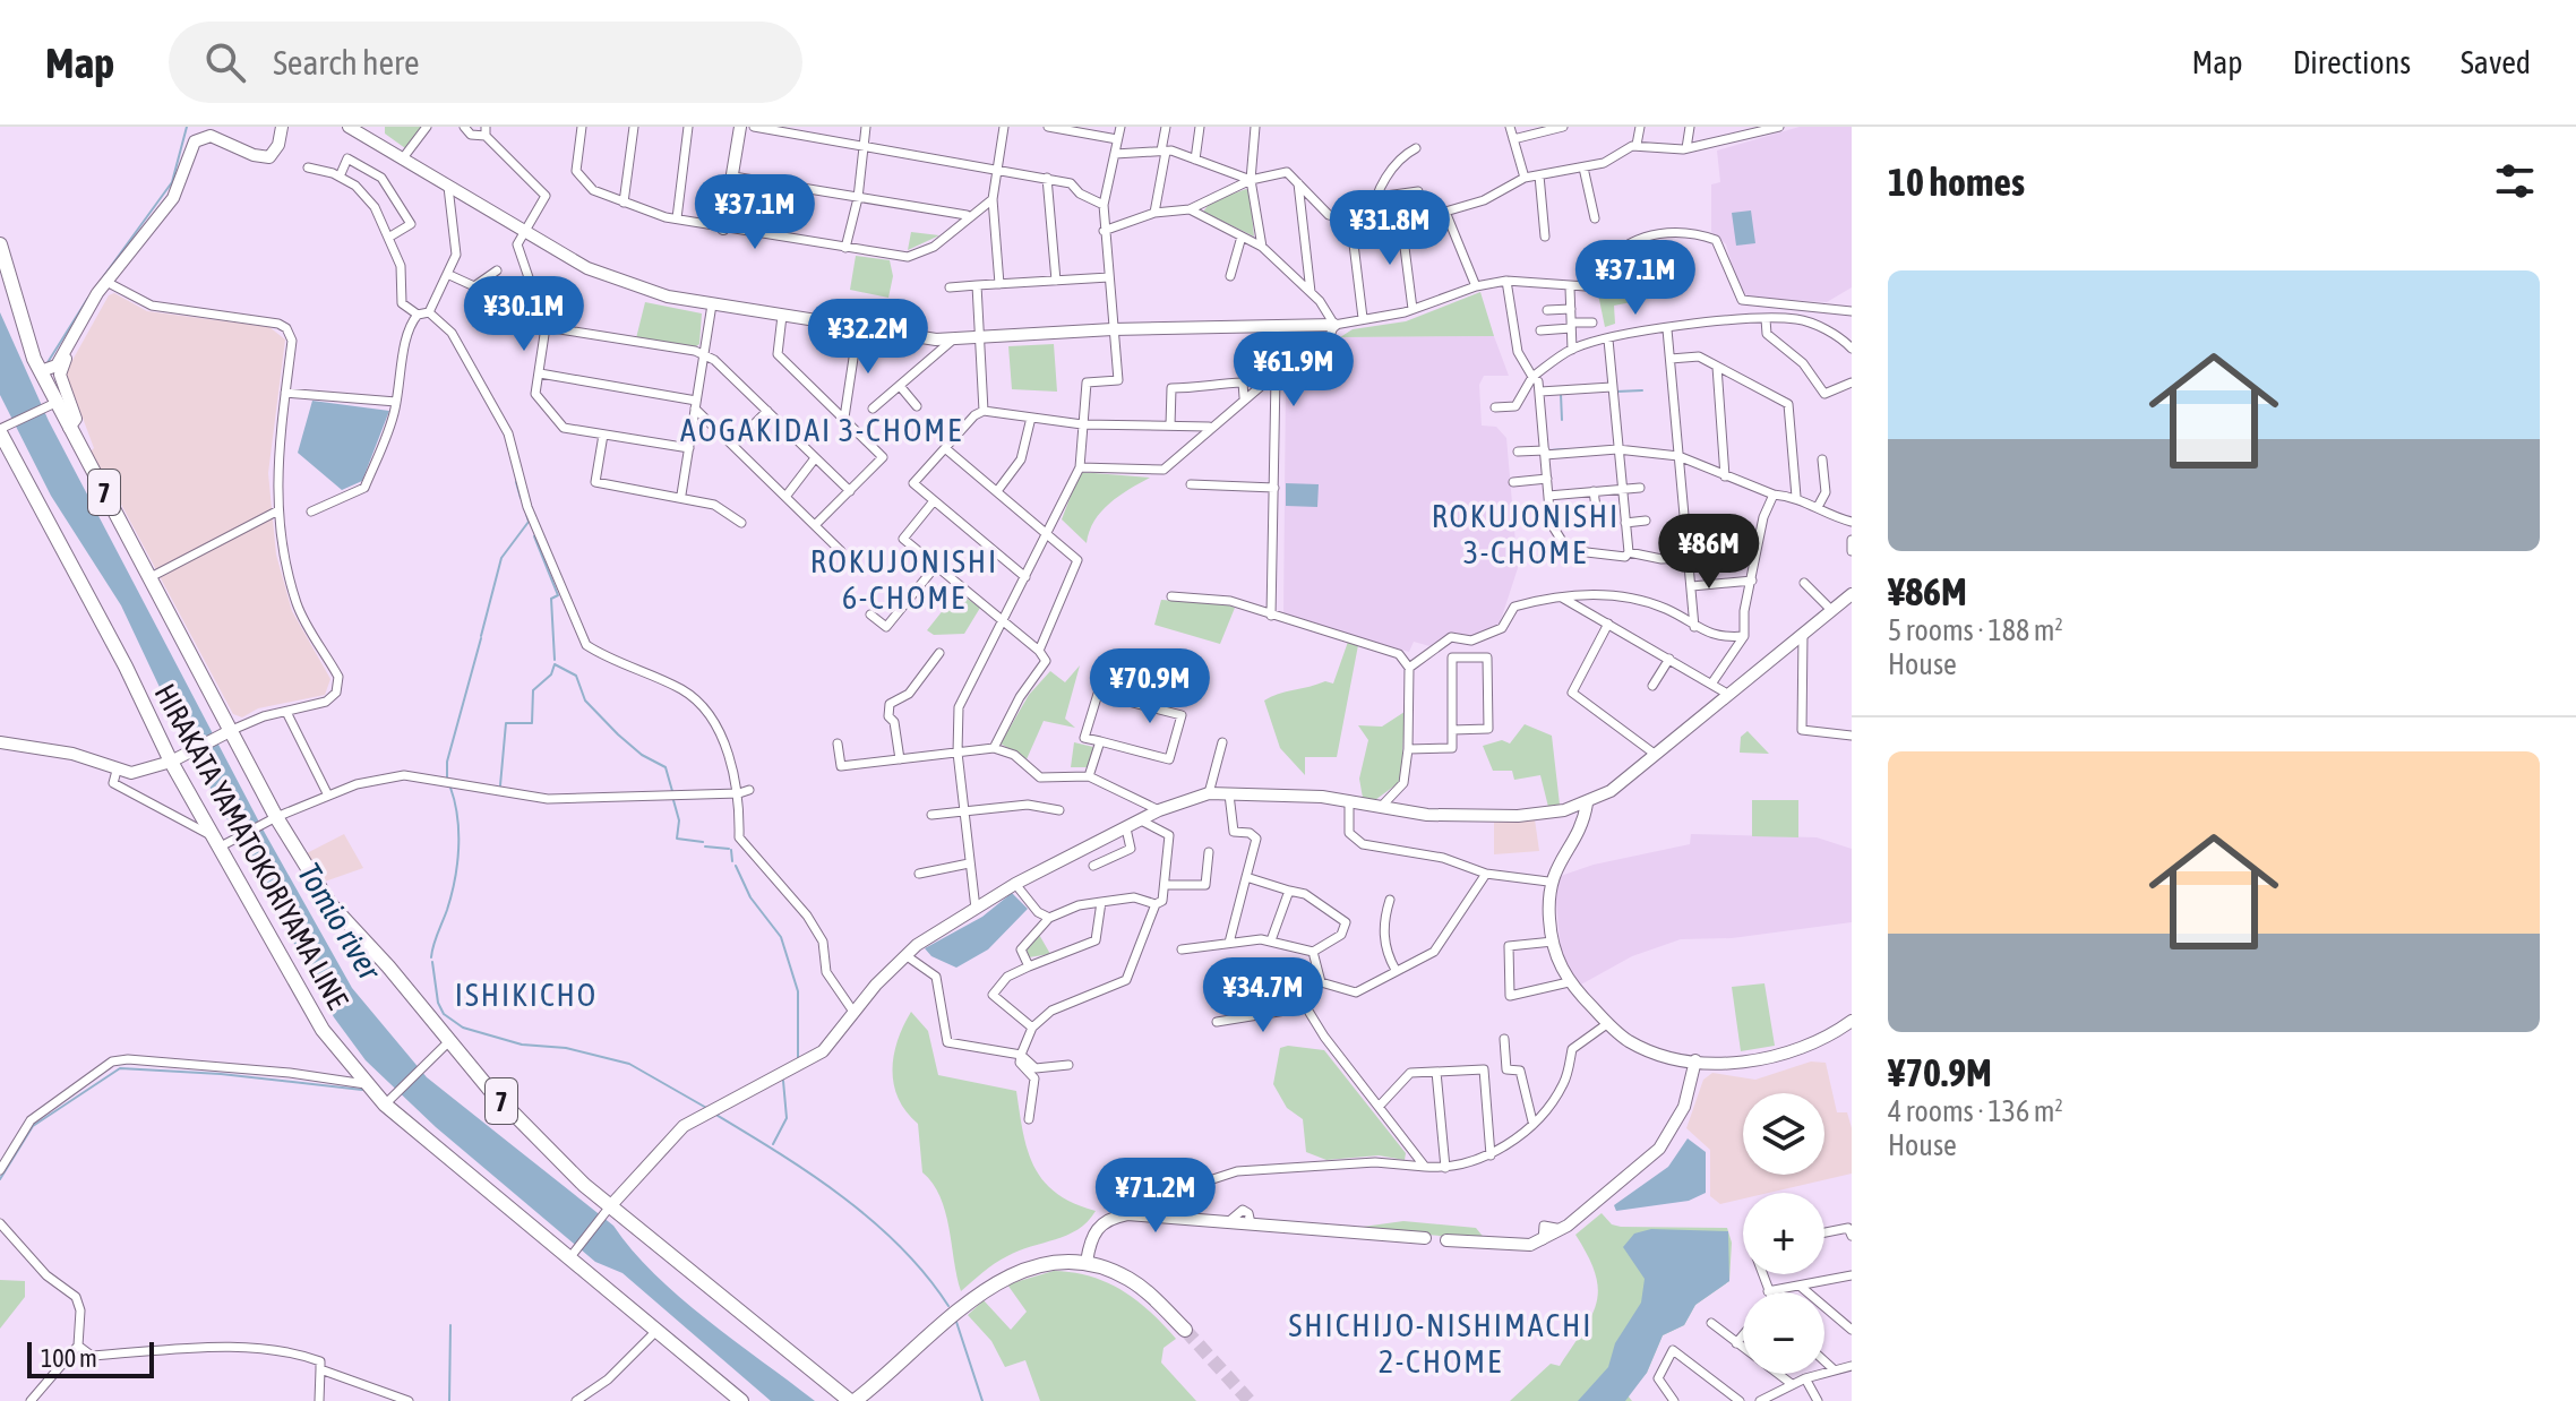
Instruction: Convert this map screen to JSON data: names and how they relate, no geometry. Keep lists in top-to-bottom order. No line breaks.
{"streets":{"main road":["7","HIRAKATA YAMATOKORIYAMA LINE"]},"districts":["AOGAKIDAI 3-CHOME","ROKUJONISHI 3-CHOME","ROKUJONISHI 6-CHOME","ISHIKICHO","SHICHIJO-NISHIMACHI 2-CHOME"],"water":["Tomio river"],"scale_bar":"100 m","page":{"header":"Map","search":"Search here","nav":["Map","Directions","Saved"],"heading":"10 homes","price":["¥37.1M","¥31.8M","¥37.1M","¥30.1M","¥32.2M","¥61.9M","¥86M","¥70.9M","¥34.7M","¥71.2M"],"list":[{"name":"¥86M","note":"5 rooms · 188 m² · House"},{"name":"¥70.9M","note":"4 rooms · 136 m² · House"}],"map_buttons":["+","−"],"scale":"100 m"}}
